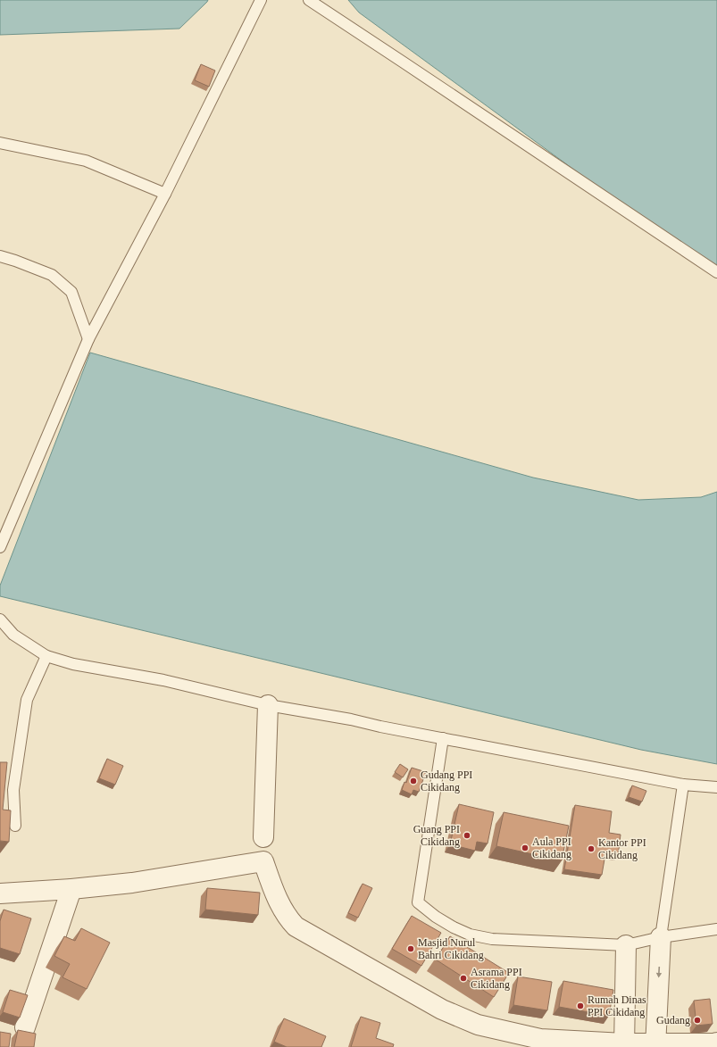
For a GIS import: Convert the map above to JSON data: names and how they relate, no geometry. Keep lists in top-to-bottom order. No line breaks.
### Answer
{"places":["Gudang PPI Cikidang","Guang PPI Cikidang","Aula PPI Cikidang","Kantor PPI Cikidang","Masjid Nurul Bahri Cikidang","Asrama PPI Cikidang","Rumah Dinas PPI Cikidang","Gudang"]}
